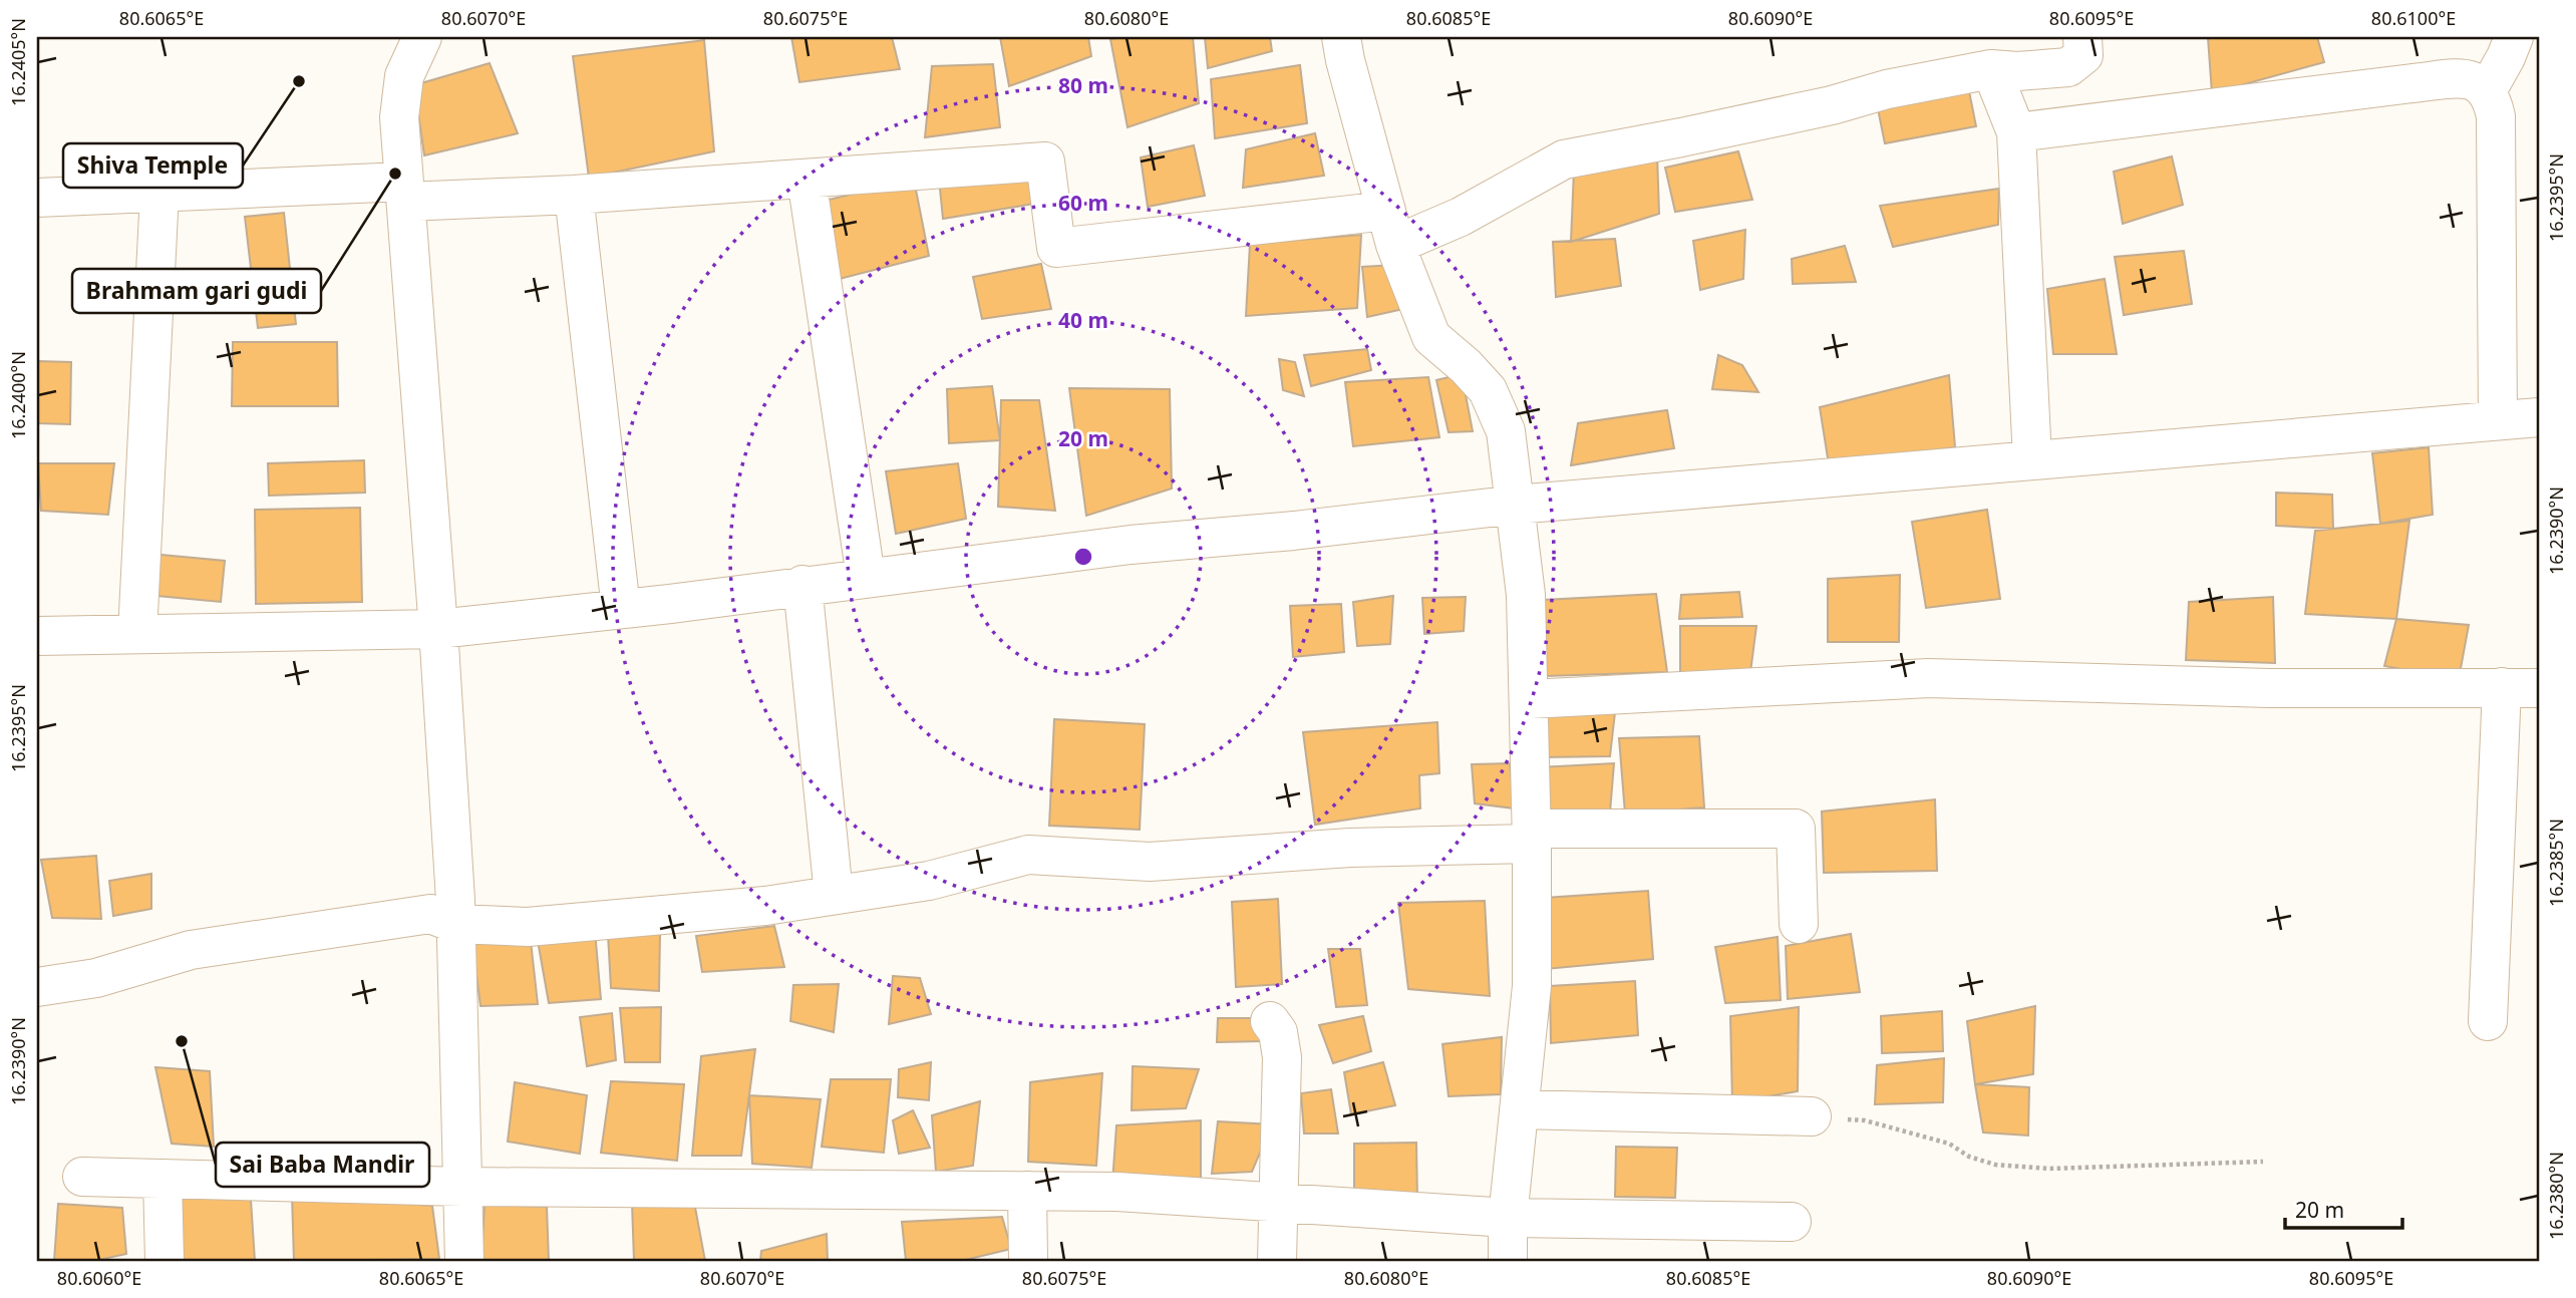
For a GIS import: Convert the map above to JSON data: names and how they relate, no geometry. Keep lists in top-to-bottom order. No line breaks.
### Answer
{"places":["Shiva Temple","Brahmam gari gudi","Sai Baba Mandir"],"scale_bar":"20 m","coordinates":["80.6065°E","80.6070°E","80.6075°E","80.6080°E","80.6085°E","80.6090°E","80.6095°E","80.6100°E","16.2405°N","16.2395°N","16.2400°N","16.2390°N","16.2385°N","16.2380°N","80.6060°E"],"rings":["80 m","60 m","40 m","20 m"]}
